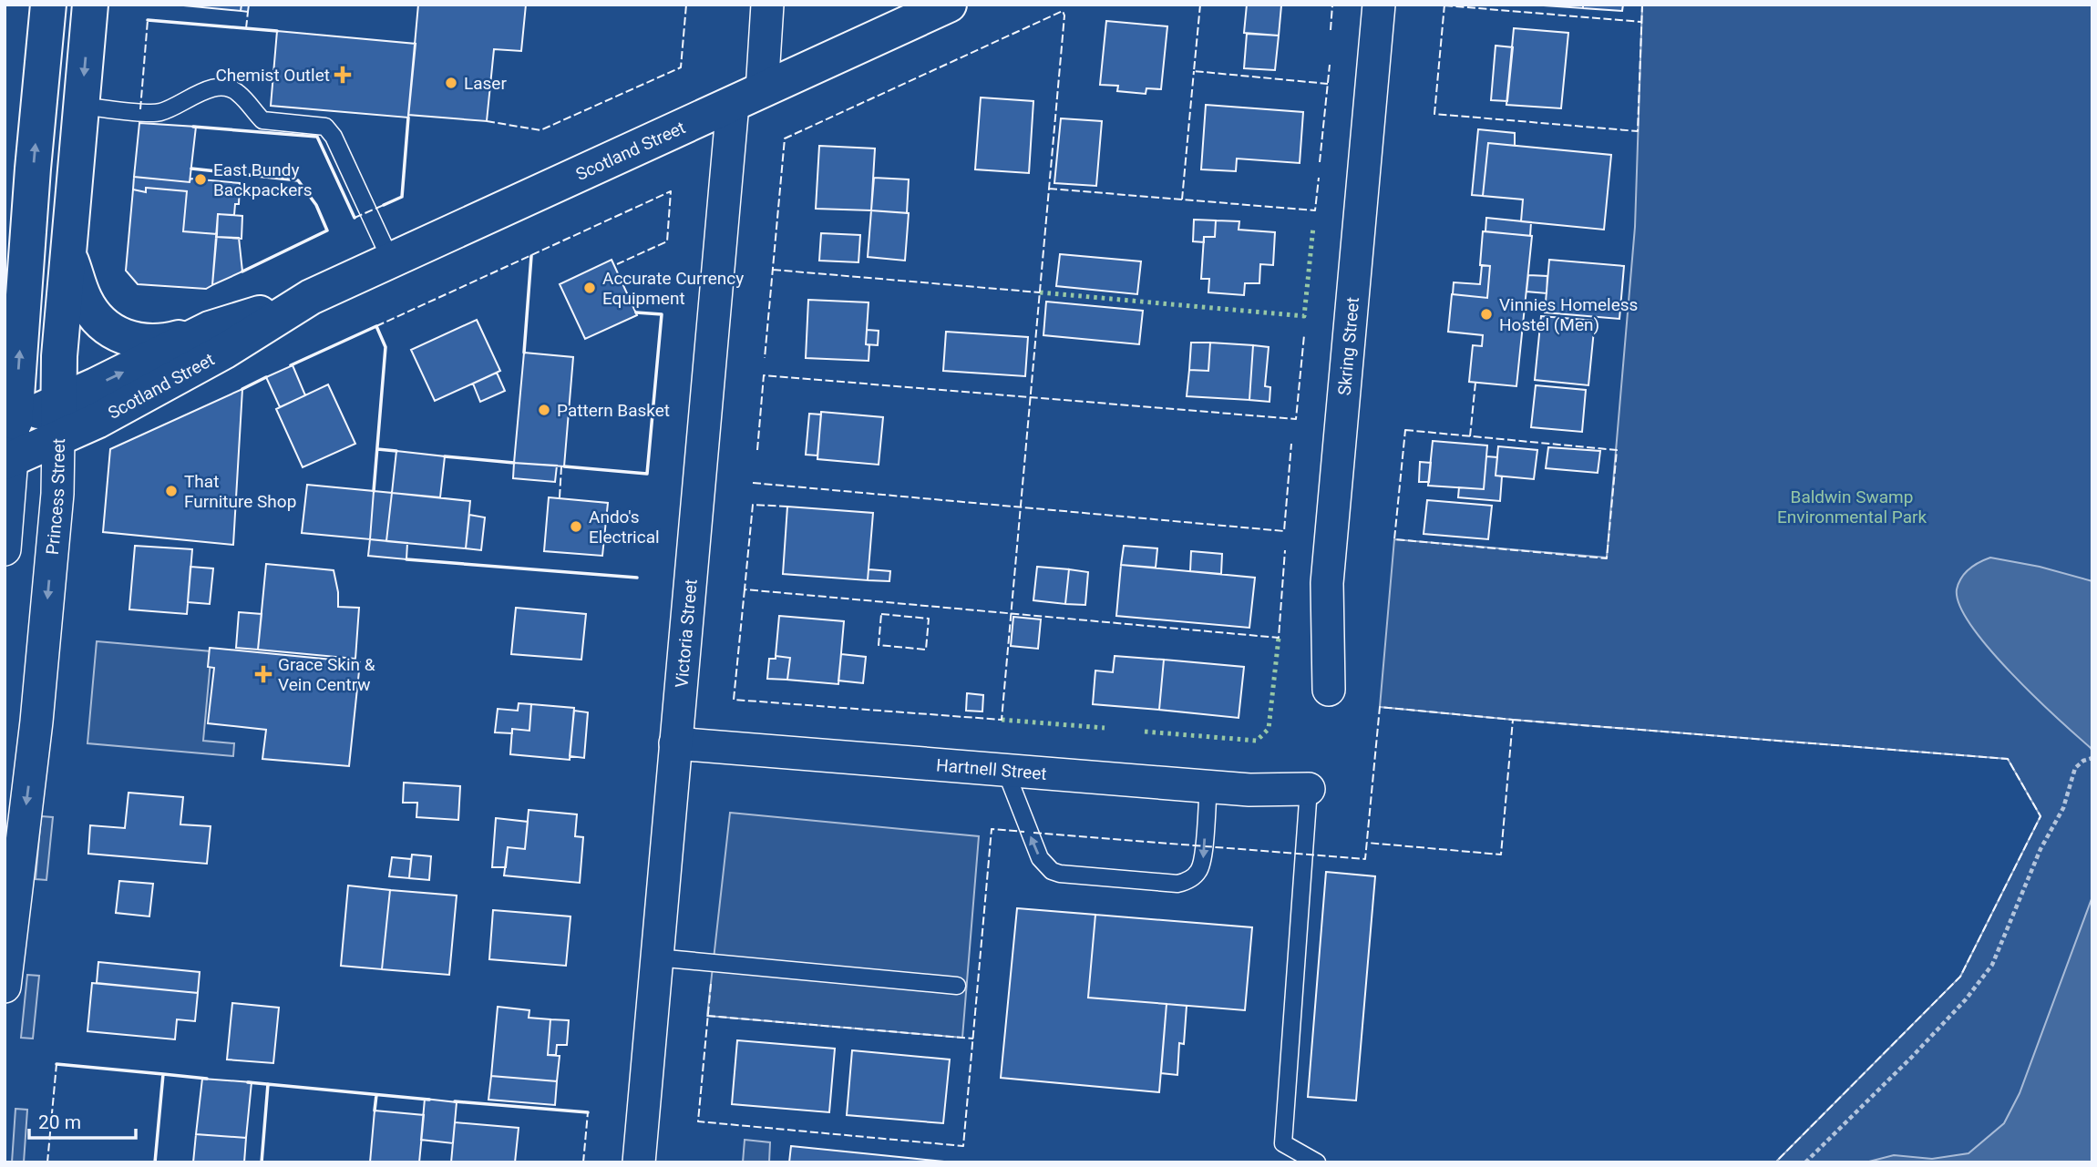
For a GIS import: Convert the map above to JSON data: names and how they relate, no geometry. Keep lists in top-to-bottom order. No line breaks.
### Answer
{"streets":{"street":["Scotland Street","Skring Street","Princess Street","Victoria Street","Hartnell Street"]},"crossings":[["Scotland Street","Princess Street"],["Scotland Street","Victoria Street"],["Victoria Street","Hartnell Street"]],"parks":["Baldwin Swamp Environmental Park"],"places":{"health":["Chemist Outlet","Grace Skin & Vein Centrw"],"other":["Laser","East Bundy Backpackers","Accurate Currency Equipment","Vinnies Homeless Hostel (Men)","Pattern Basket","That Furniture Shop","Ando's Electrical"]},"scale_bar":"20 m"}
